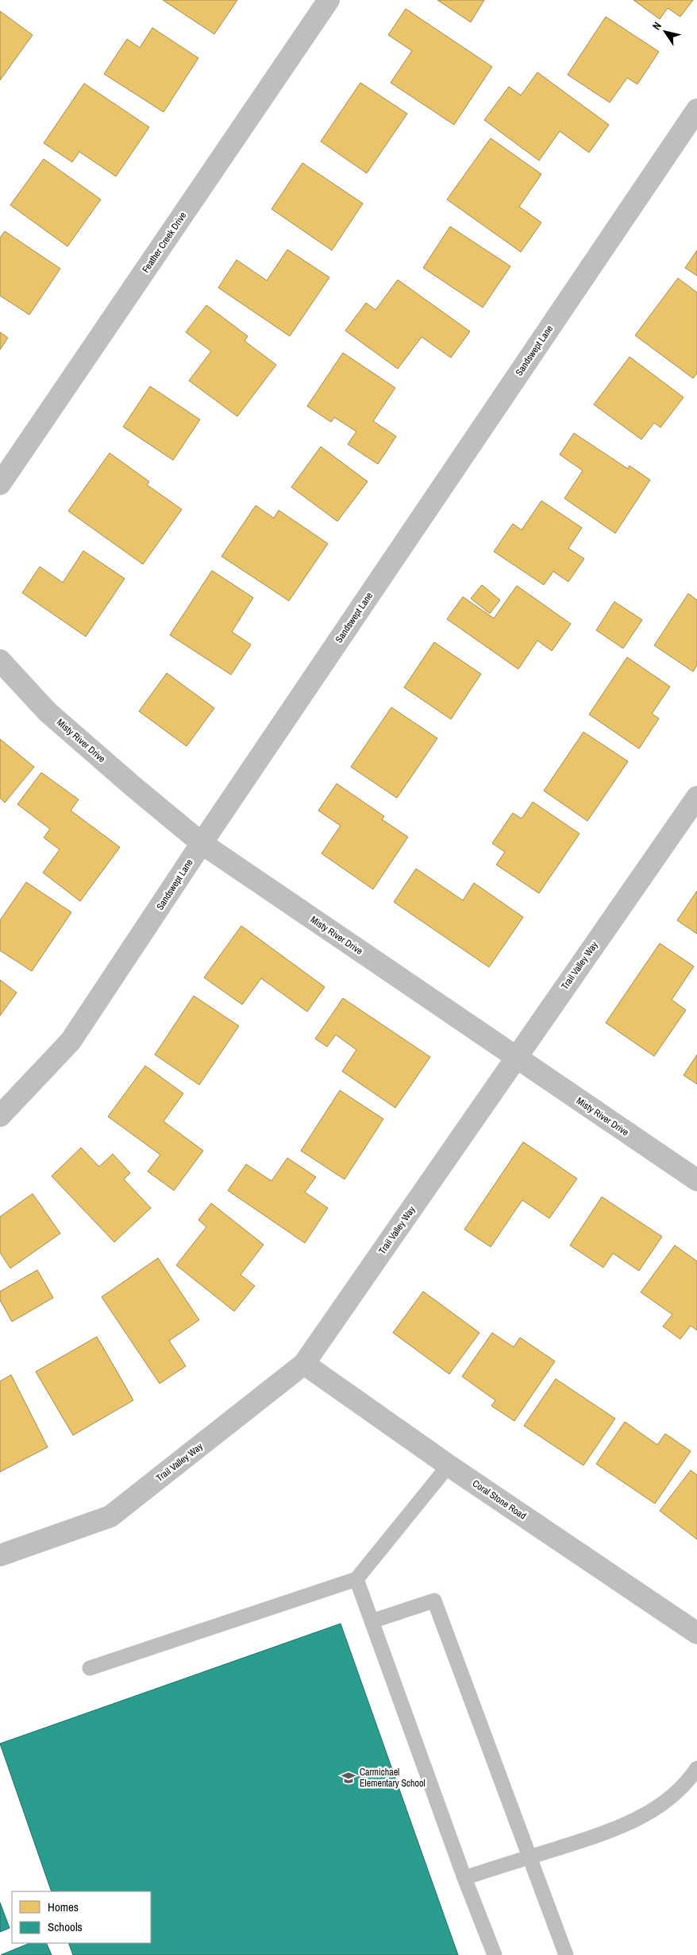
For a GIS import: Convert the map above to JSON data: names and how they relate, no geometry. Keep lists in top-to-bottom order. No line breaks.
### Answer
{"streets":{"street":["Feather Creek Drive","Sandswept Lane","Misty River Drive","Trail Valley Way","Coral Stone Road"]},"crossings":[["Sandswept Lane","Misty River Drive"],["Misty River Drive","Trail Valley Way"],["Trail Valley Way","Coral Stone Road"]],"places":{"school or university":["Carmichael Elementary School"]},"legend":["Homes","Schools"],"north":"top left"}
